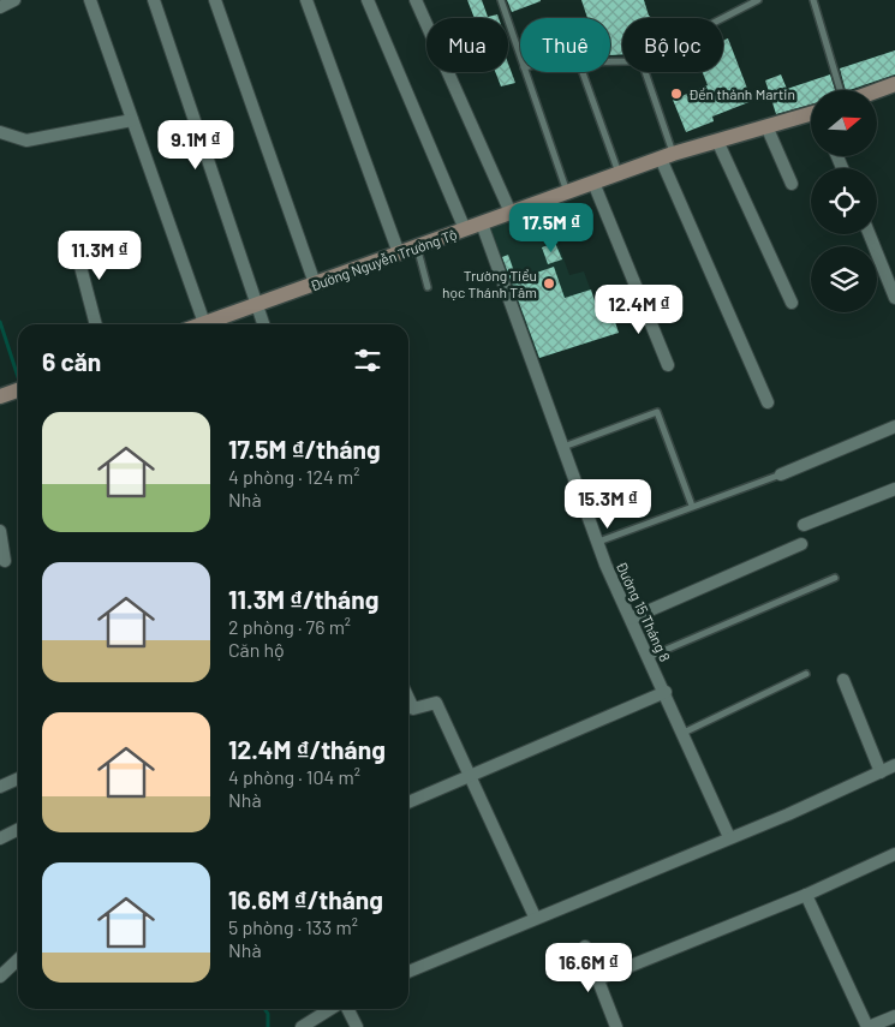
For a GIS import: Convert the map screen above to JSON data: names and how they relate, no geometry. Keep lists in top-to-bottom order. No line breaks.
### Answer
{"streets":{"main road":["Đường Nguyễn Trường Tộ"],"street":["Đường 15 Tháng 8"]},"crossings":[["Đường Nguyễn Trường Tộ","Đường 15 Tháng 8"]],"places":["Đền thánh Martin","Trường Tiểu học Thánh Tâm"],"north":"right","page":{"chip":["Mua","Thuê","Bộ lọc"],"price":["9.1M ₫","17.5M ₫","11.3M ₫","12.4M ₫","15.3M ₫","16.6M ₫"],"heading":"6 căn","list":[{"name":"17.5M ₫/tháng","note":"4 phòng · 124 m² · Nhà"},{"name":"11.3M ₫/tháng","note":"2 phòng · 76 m² · Căn hộ"},{"name":"12.4M ₫/tháng","note":"4 phòng · 104 m² · Nhà"},{"name":"16.6M ₫/tháng","note":"5 phòng · 133 m² · Nhà"}]}}
